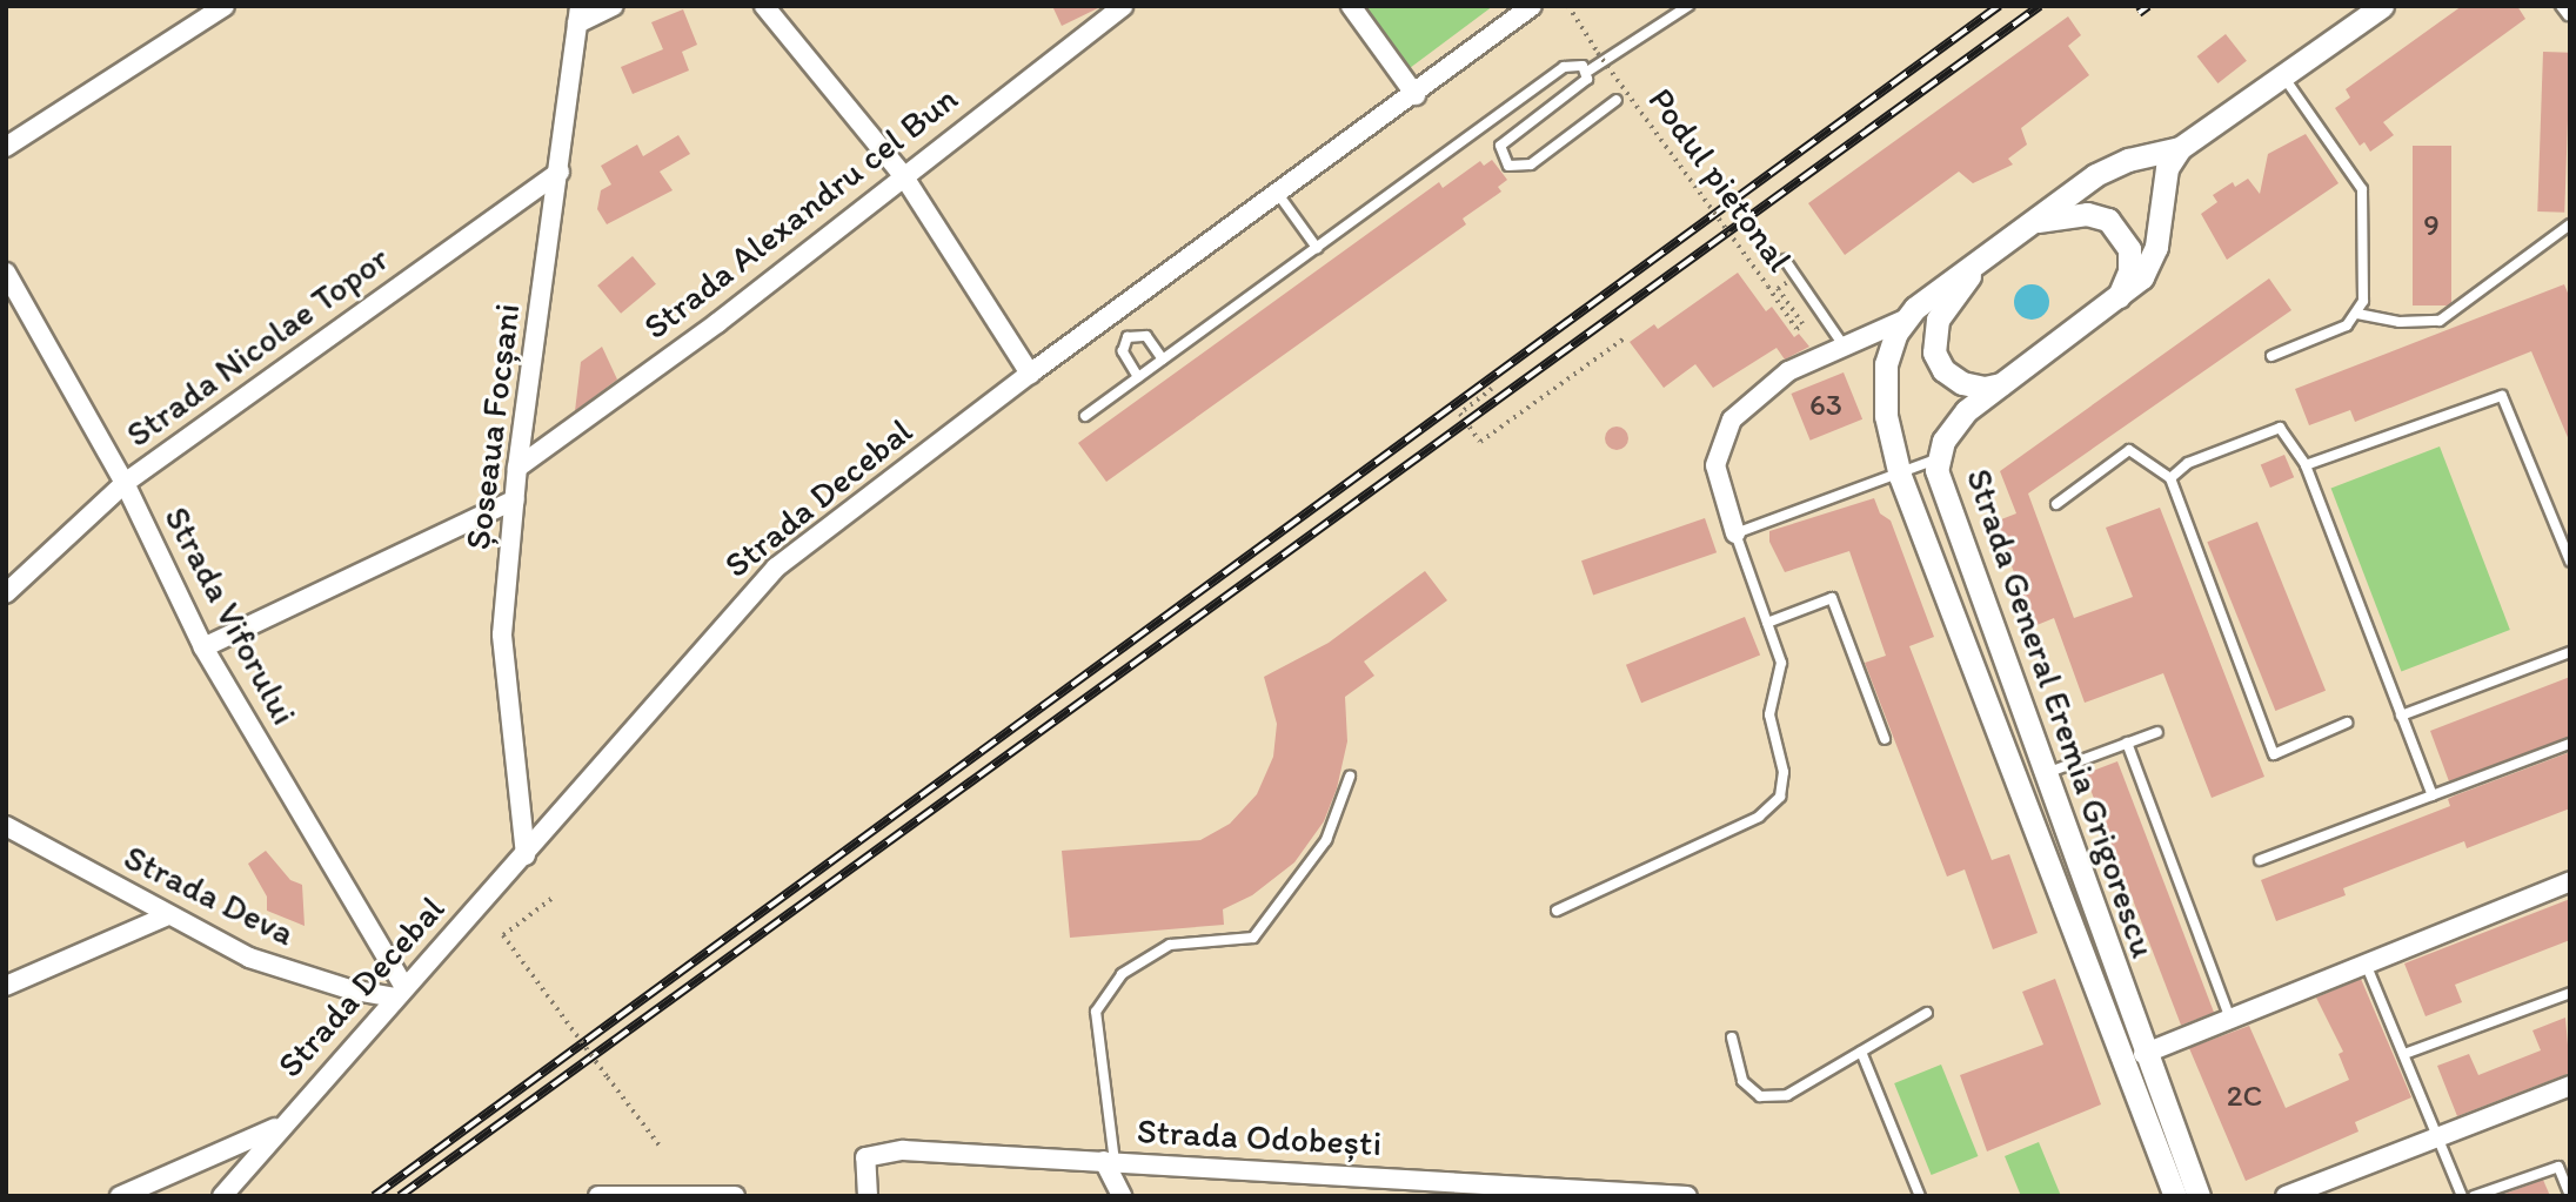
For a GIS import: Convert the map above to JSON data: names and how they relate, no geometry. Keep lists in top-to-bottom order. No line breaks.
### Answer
{"streets":{"street":["Strada Alexandru cel Bun","Strada Nicolae Topor","Șoseaua Focșani","Strada Decebal","Strada Viforului","Strada General Eremia Grigorescu","Strada Deva","Strada Odobești"],"path":["Podul pietonal"]},"crossings":[["Strada Alexandru cel Bun","Șoseaua Focșani"],["Strada Nicolae Topor","Șoseaua Focșani"],["Strada Nicolae Topor","Strada Viforului"],["Șoseaua Focșani","Strada Decebal"],["Strada Decebal","Strada Viforului"],["Strada Decebal","Strada Deva"],["Strada Viforului","Strada Deva"]],"house_numbers":["9","63","2C"]}
